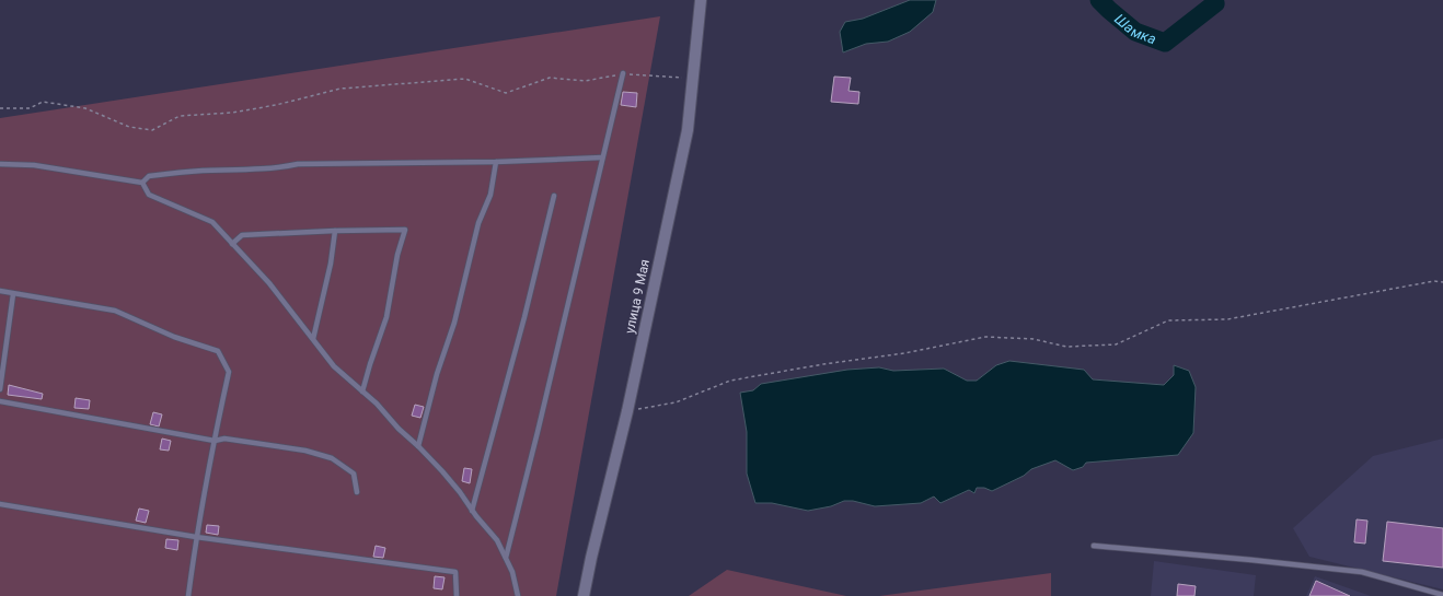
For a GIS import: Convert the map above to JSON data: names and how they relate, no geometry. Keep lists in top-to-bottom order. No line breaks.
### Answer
{"streets":{"main road":["улица 9 Мая"]},"water":["Шамка"]}
